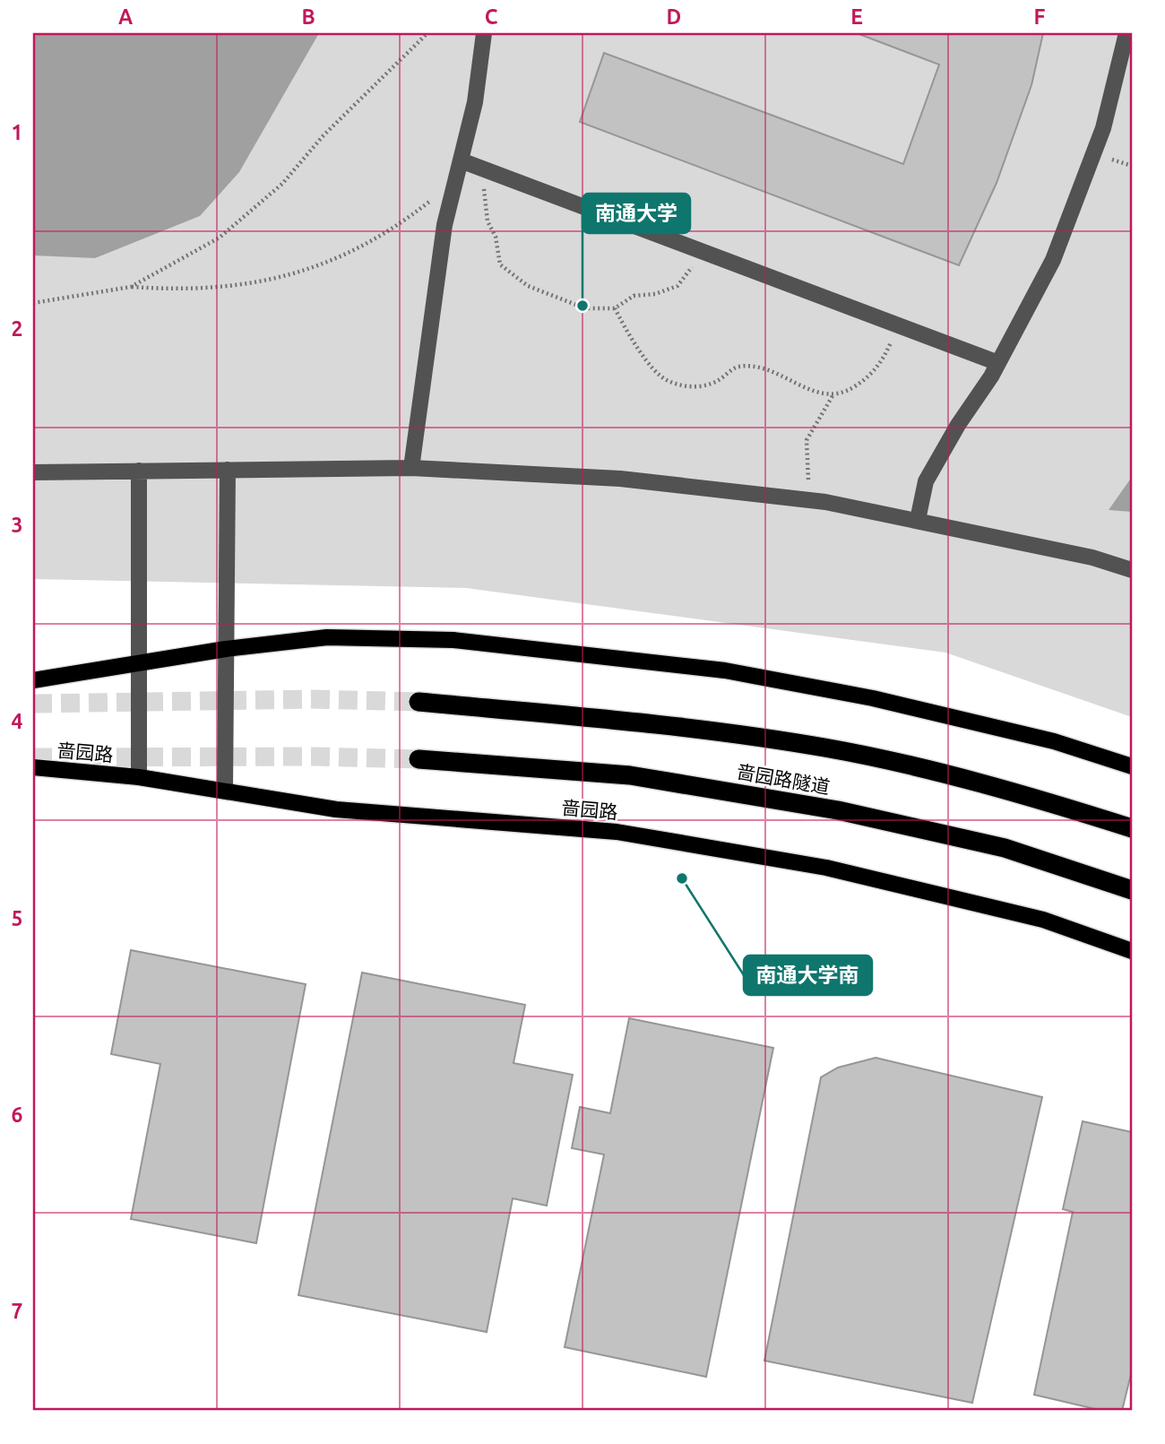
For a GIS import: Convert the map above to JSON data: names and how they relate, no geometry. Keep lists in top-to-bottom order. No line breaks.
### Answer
{"streets":{"highway":["啬园路隧道"],"main road":["啬园路"]},"places":["南通大学","南通大学南"],"grid":{"columns":["A","B","C","D","E","F"],"rows":["1","2","3","4","5","6","7"]}}
